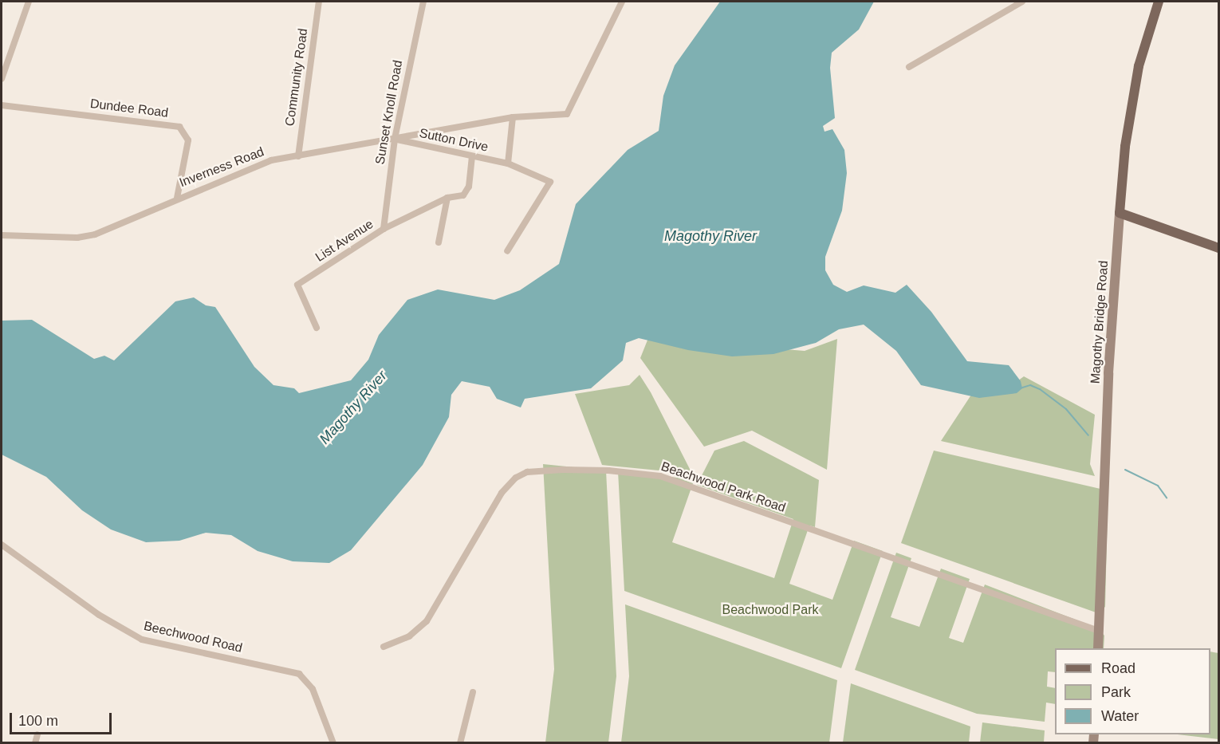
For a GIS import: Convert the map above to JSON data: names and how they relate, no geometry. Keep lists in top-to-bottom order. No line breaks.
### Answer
{"streets":{"main road":["Magothy Bridge Road"],"street":["Community Road","Dundee Road","Sunset Knoll Road","Sutton Drive","Inverness Road","List Avenue","Beachwood Park Road","Beechwood Road"]},"crossings":[["Community Road","Inverness Road"],["Dundee Road","Inverness Road"],["Sunset Knoll Road","Sutton Drive"],["Sunset Knoll Road","Inverness Road"],["Sunset Knoll Road","List Avenue"],["Sutton Drive","Inverness Road"],["Sutton Drive","List Avenue"],["Magothy Bridge Road","Beachwood Park Road"]],"water":["Magothy River"],"parks":["Beachwood Park"],"legend":["Road","Park","Water"],"scale_bar":"100 m"}
